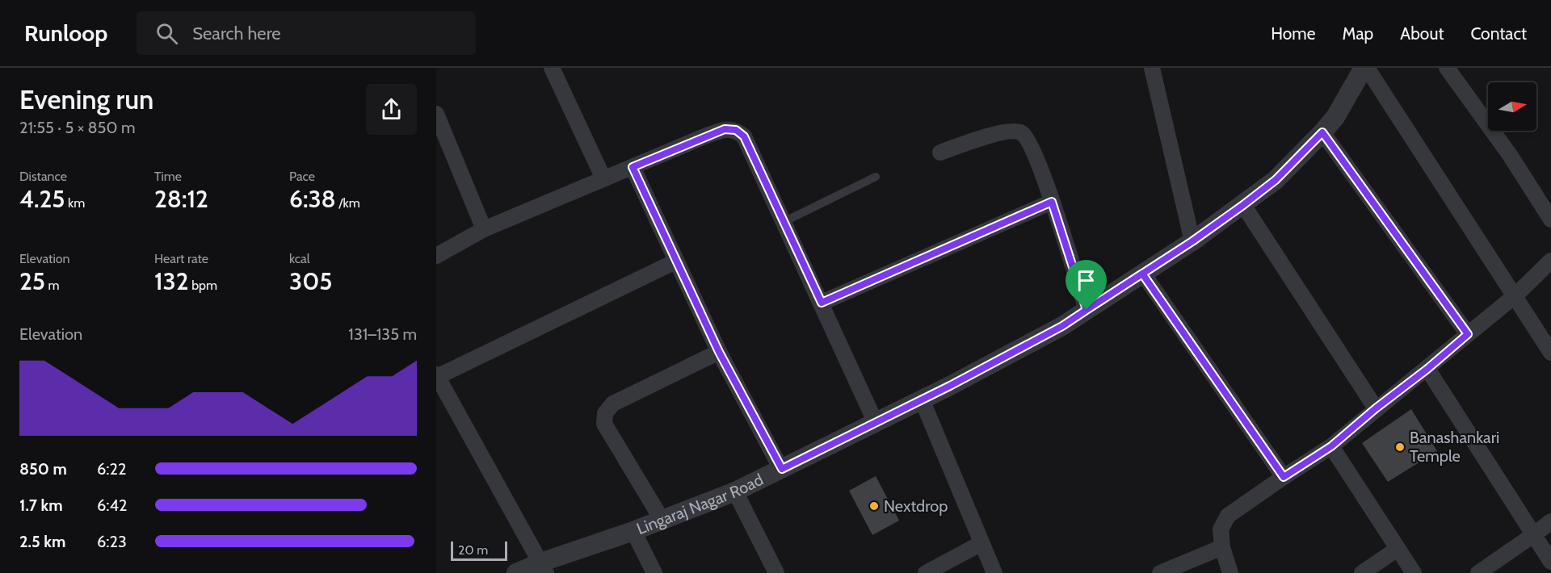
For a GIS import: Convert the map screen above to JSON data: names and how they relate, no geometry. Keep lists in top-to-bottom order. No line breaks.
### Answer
{"streets":{"street":["Lingaraj Nagar Road"]},"places":["Banashankari Temple","Nextdrop"],"scale_bar":"20 m","north":"right","page":{"header":"Runloop","search":"Search here","nav":["Home","Map","About","Contact"],"heading":["Evening run","21:55 · 5 × 850 m"],"stats":[["Distance","4.25 km"],["Time","28:12"],["Pace","6:38 /km"],["Elevation","25 m"],["Heart rate","132 bpm"],["kcal","305"]],"chart":["Elevation","131–135 m"],"list":[{"name":"850 m","note":"6:22"},{"name":"1.7 km","note":"6:42"},{"name":"2.5 km","note":"6:23"}],"scale":"20 m"}}
